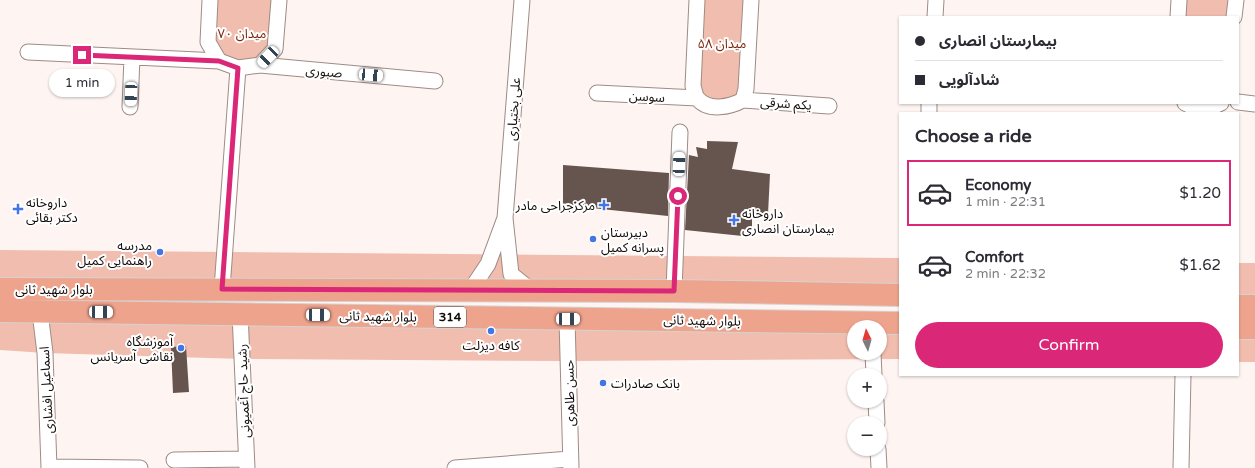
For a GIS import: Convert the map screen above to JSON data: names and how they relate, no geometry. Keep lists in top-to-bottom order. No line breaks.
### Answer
{"streets":{"main road":["بلوار شهید ثانی","314"],"street":["صبوری","سوسن","یکم شرقی","علی بختیاری","اسماعیل افشاری","رشید حاج آغمیونی","حسن طاهری"]},"crossings":[["بلوار شهید ثانی","اسماعیل افشاری"],["بلوار شهید ثانی","رشید حاج آغمیونی"],["بلوار شهید ثانی","حسن طاهری"]],"parks":["میدان ۷۰","میدان ۵۸"],"places":{"health":["مرکزجراحی مادر","داروخانه دکتر بقائی","داروخانه بیمارستان انصاری"],"other":["دبیرستان پسرانه کمیل","مدرسه راهنمایی کمیل","کافه دیزلت","آموزشگاه نقاشی آسریانس","بانک صادرات"]},"north":"top","page":{"banner":["بیمارستان انصاری","شادآلویی"],"bubble":"1 min","heading":"Choose a ride","list":[{"name":"Economy","note":"1 min · 22:31","value":"$1.20"},{"name":"Comfort","note":"2 min · 22:32","value":"$1.62"}],"buttons":"Confirm","map_buttons":["+","−"]}}
